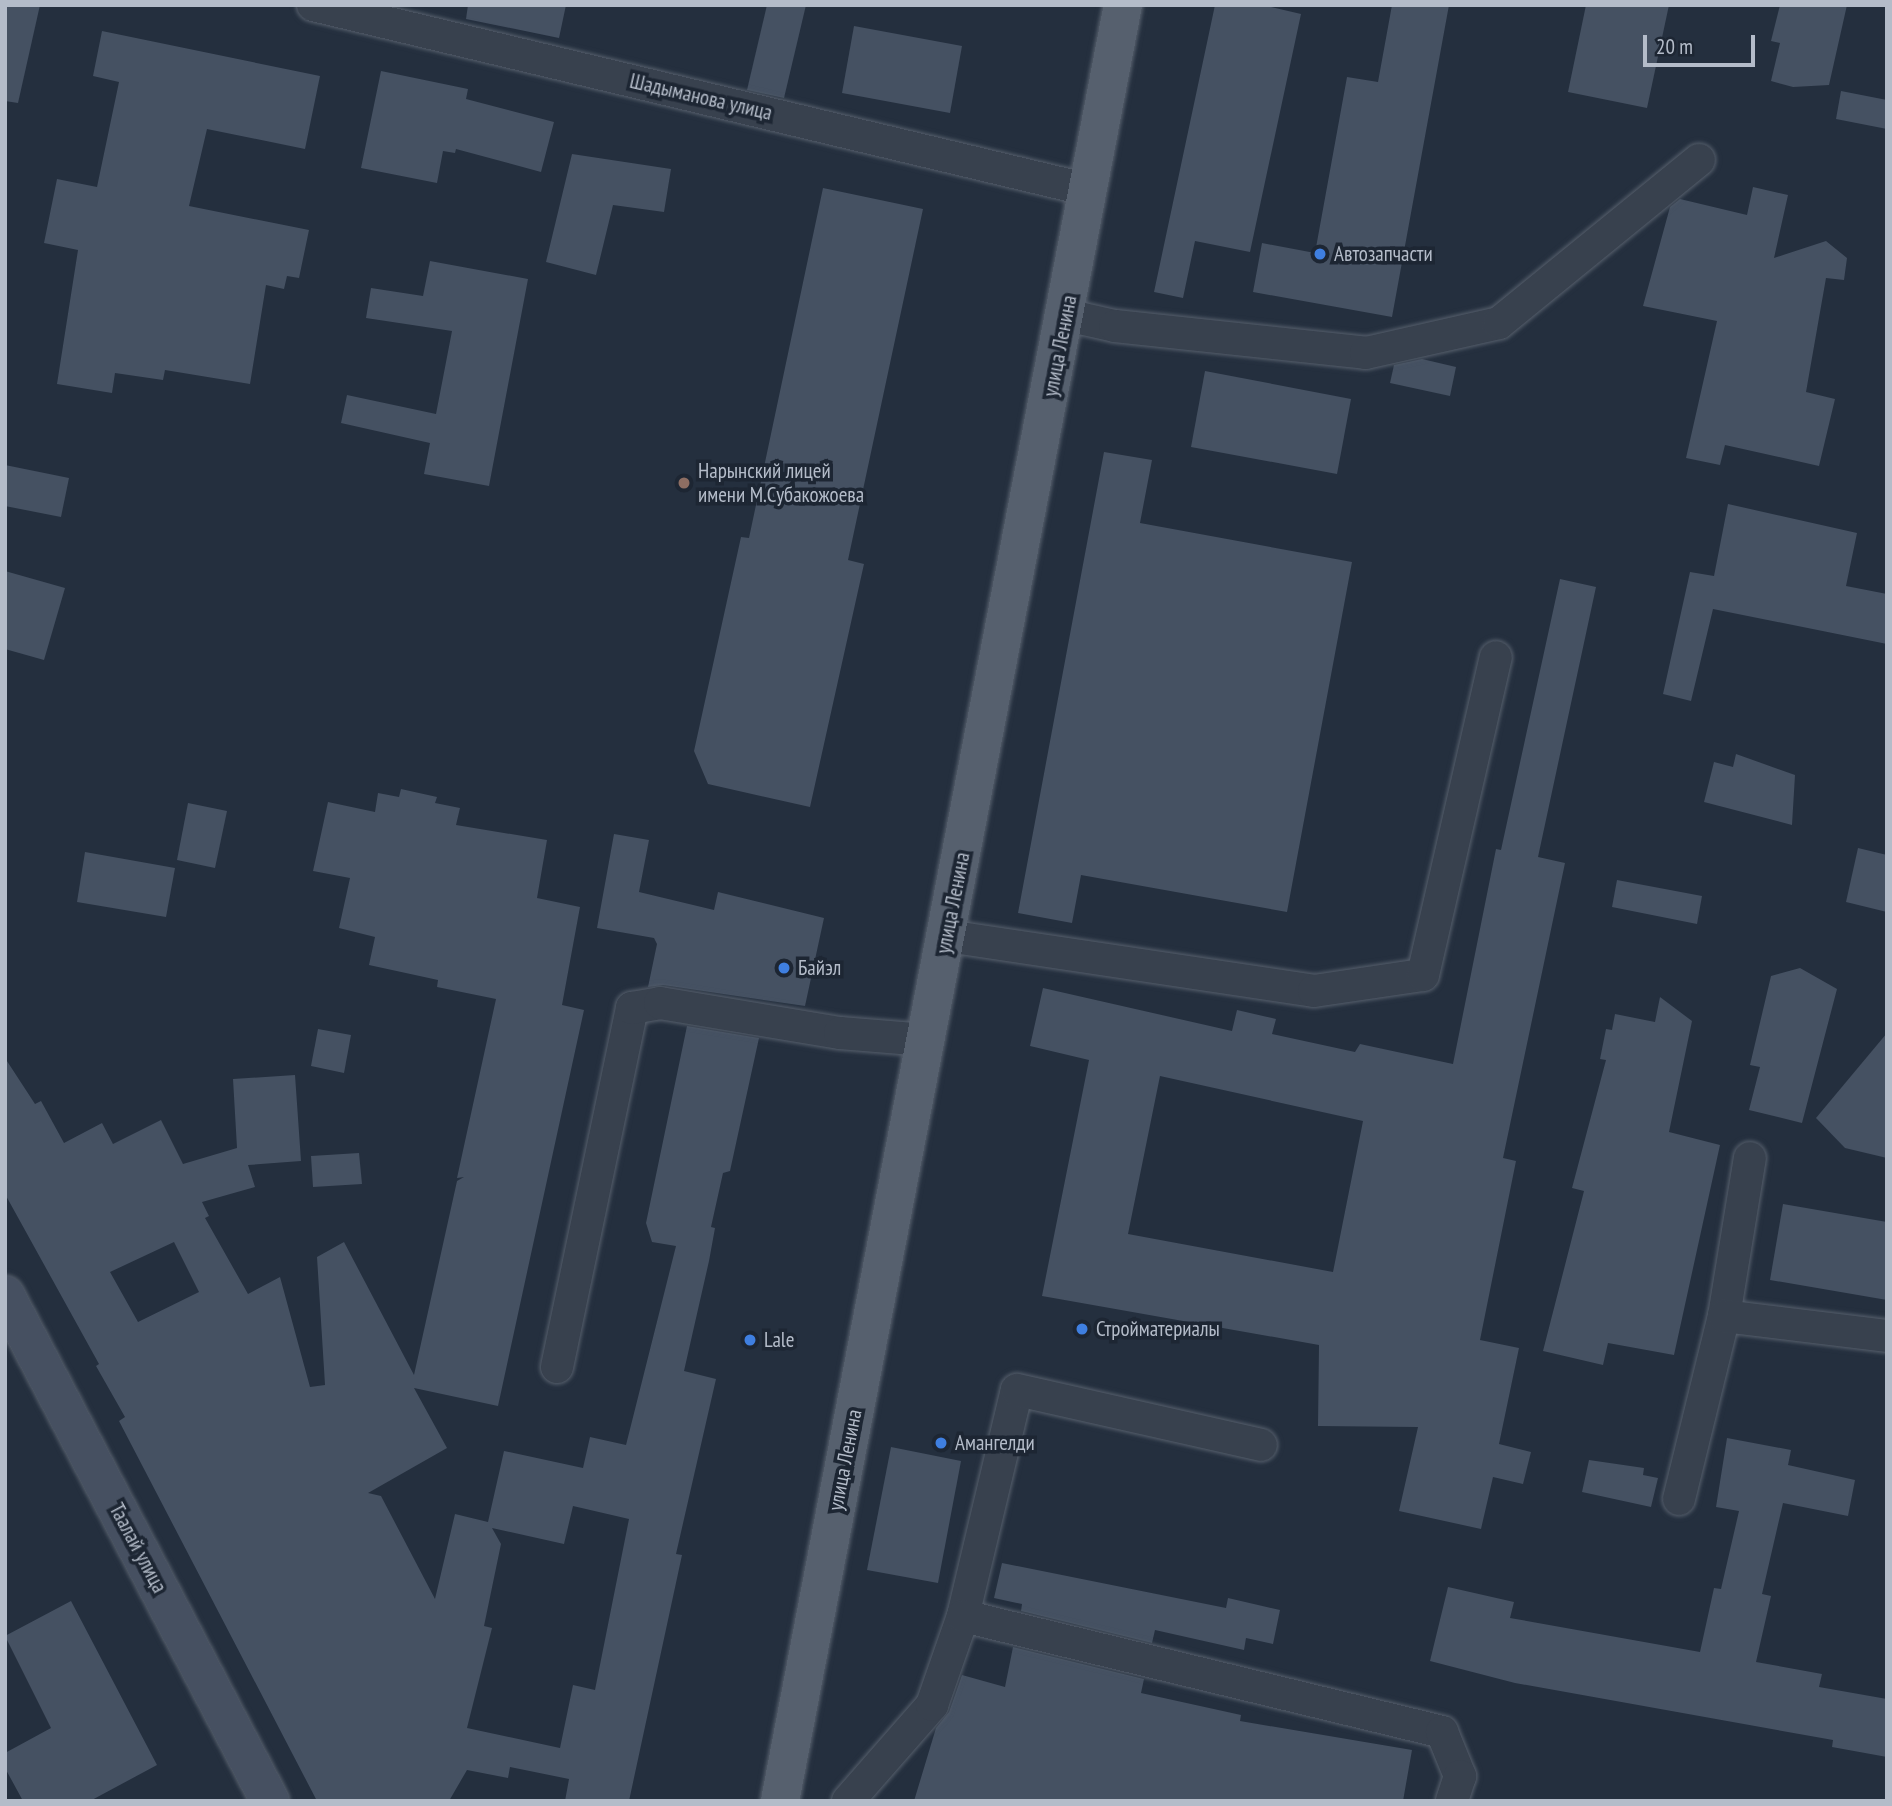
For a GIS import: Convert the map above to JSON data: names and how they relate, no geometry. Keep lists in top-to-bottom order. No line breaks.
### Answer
{"streets":{"main road":["улица Ленина"],"street":["Шадыманова улица","Таалай улица"]},"crossings":[["Шадыманова улица","улица Ленина"]],"places":["Автозапчасти","Нарынский лицей имени М.Субакожоева","Байэл","Стройматериалы","Lale","Амангелди"],"scale_bar":"20 m"}
